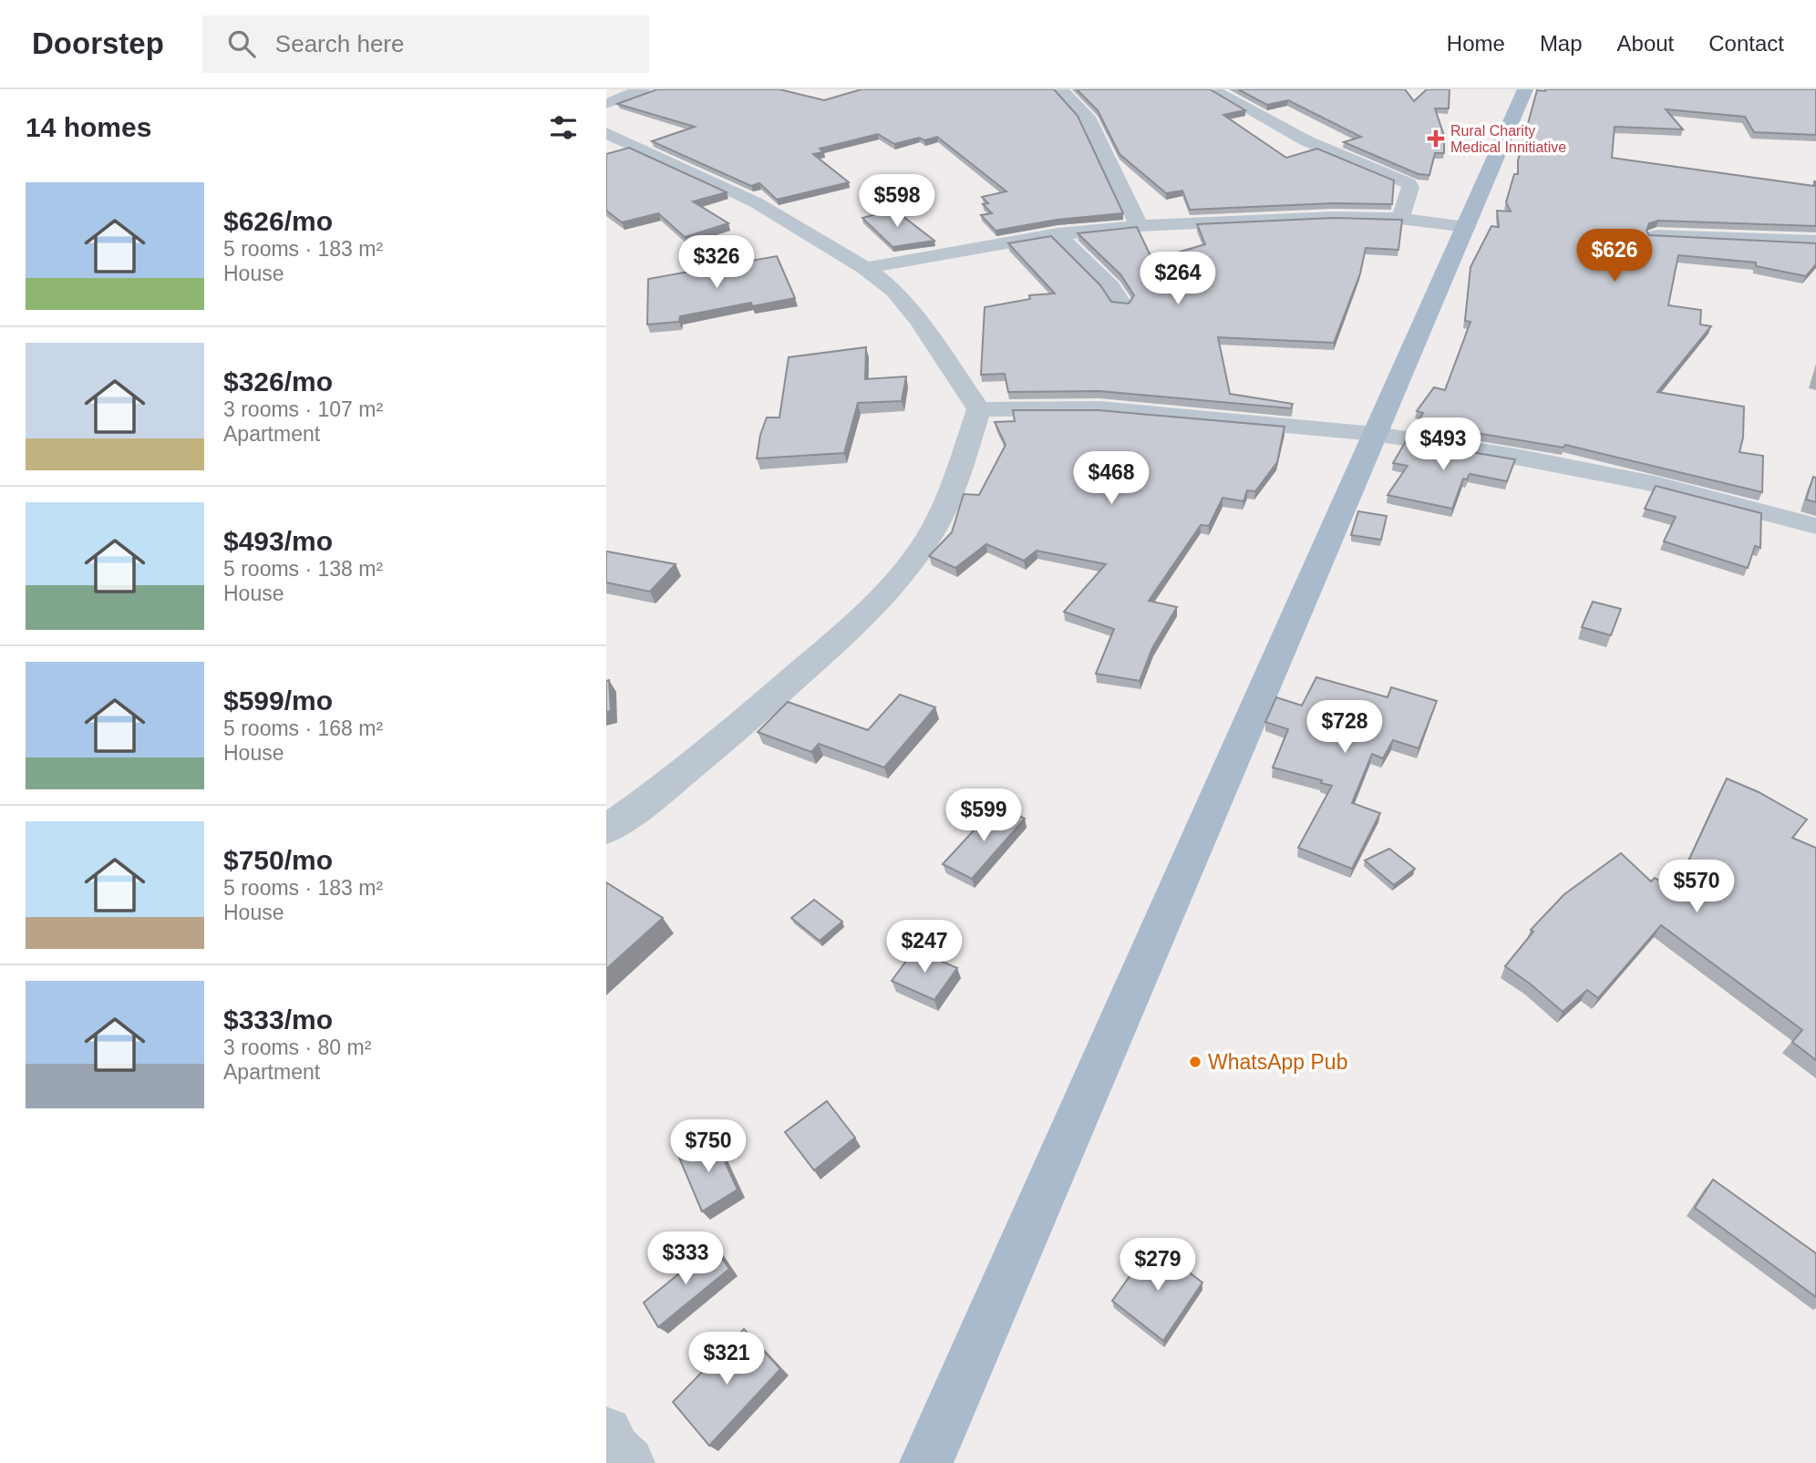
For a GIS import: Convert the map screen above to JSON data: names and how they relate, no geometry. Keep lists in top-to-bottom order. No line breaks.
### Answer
{"places":{"health":["Rural Charity Medical Innitiative"],"other":["WhatsApp Pub"]},"page":{"header":"Doorstep","search":"Search here","nav":["Home","Map","About","Contact"],"heading":"14 homes","list":[{"name":"$626/mo","note":"5 rooms · 183 m² · House"},{"name":"$326/mo","note":"3 rooms · 107 m² · Apartment"},{"name":"$493/mo","note":"5 rooms · 138 m² · House"},{"name":"$599/mo","note":"5 rooms · 168 m² · House"},{"name":"$750/mo","note":"5 rooms · 183 m² · House"},{"name":"$333/mo","note":"3 rooms · 80 m² · Apartment"}],"price":["$598","$626","$326","$264","$493","$468","$728","$599","$570","$247","$750","$333","$279","$321"]}}
